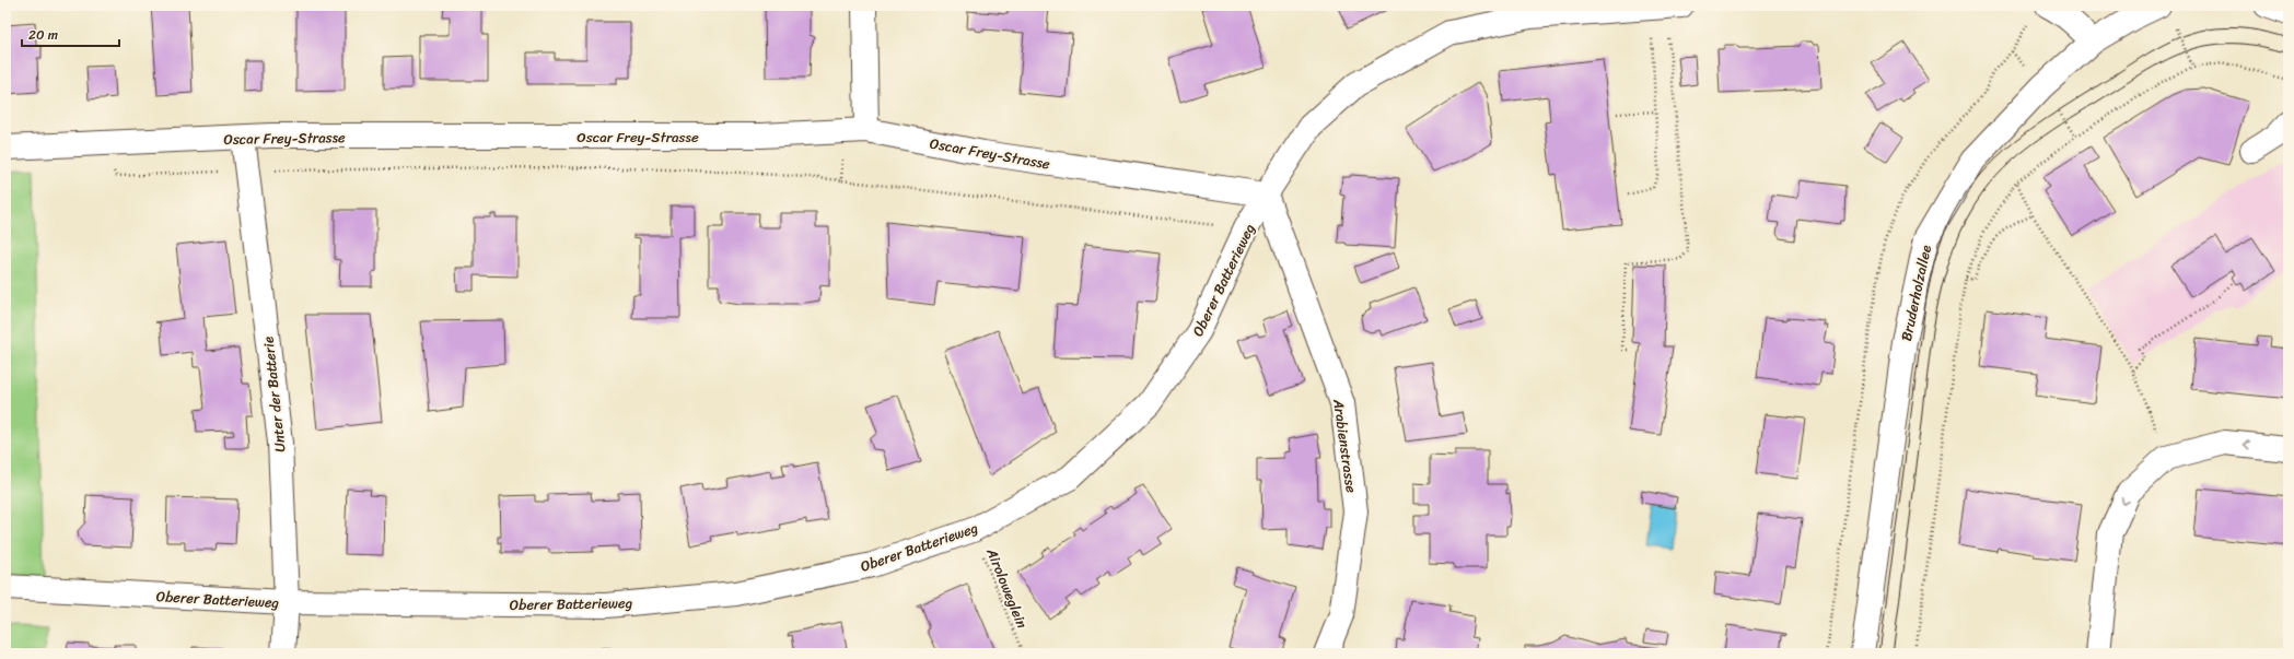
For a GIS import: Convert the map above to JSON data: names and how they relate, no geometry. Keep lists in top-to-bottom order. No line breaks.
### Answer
{"streets":{"street":["Oscar Frey-Strasse","Oberer Batterieweg","Bruderholzallee","Unter der Batterie","Arabienstrasse"],"path":["Airoloweglein"]},"crossings":[["Oscar Frey-Strasse","Oberer Batterieweg"],["Oscar Frey-Strasse","Unter der Batterie"],["Oscar Frey-Strasse","Arabienstrasse"],["Oberer Batterieweg","Unter der Batterie"],["Oberer Batterieweg","Arabienstrasse"],["Oberer Batterieweg","Airoloweglein"]],"scale_bar":"20 m"}
